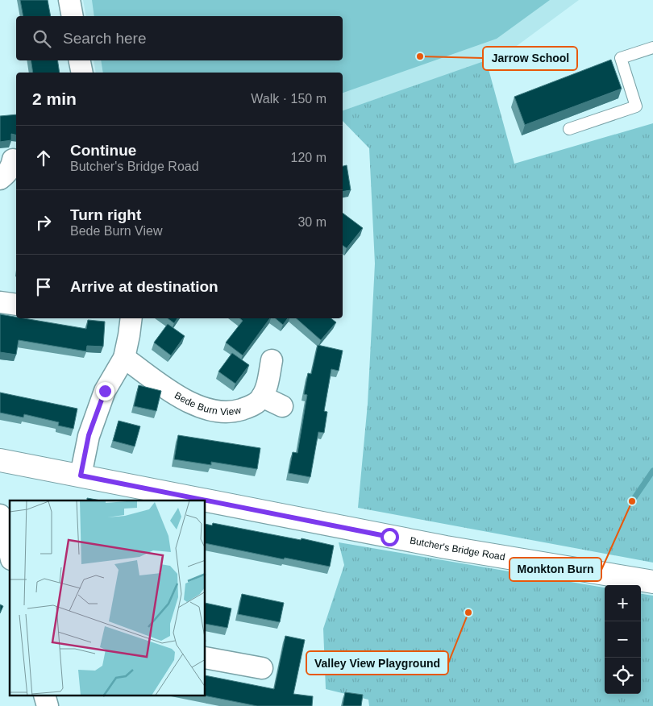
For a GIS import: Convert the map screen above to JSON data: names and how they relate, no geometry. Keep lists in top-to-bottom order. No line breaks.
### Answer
{"streets":{"street":["Bede Burn View","Butcher's Bridge Road"]},"places":["Jarrow School","Monkton Burn","Valley View Playground"],"page":{"search":"Search here","heading":["2 min","Walk · 150 m"],"list":[["Continue","Butcher's Bridge Road","120 m"],["Turn right","Bede Burn View","30 m"],"Arrive at destination"],"map_buttons":["+","−"]}}
